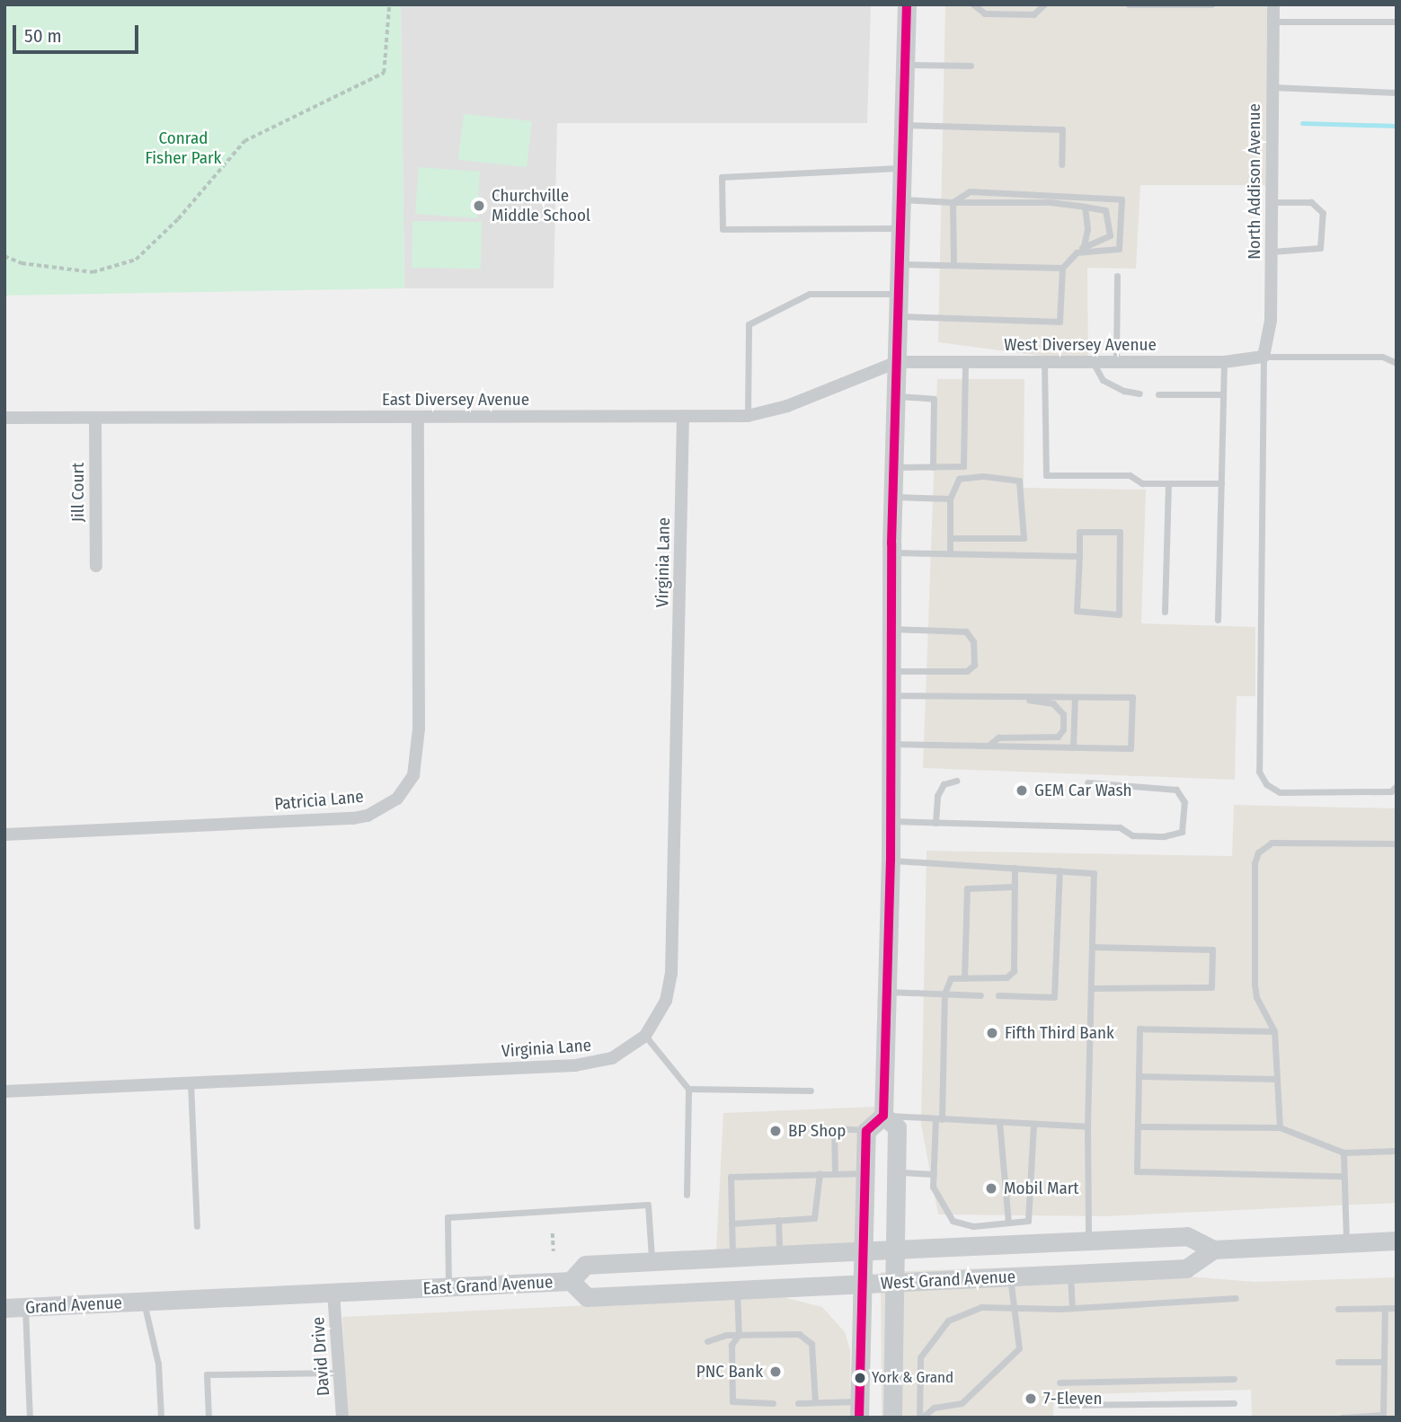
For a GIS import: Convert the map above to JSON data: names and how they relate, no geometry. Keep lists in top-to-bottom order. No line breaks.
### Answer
{"streets":{"main road":["West Grand Avenue","East Grand Avenue","Grand Avenue"],"street":["North Addison Avenue","West Diversey Avenue","East Diversey Avenue","Jill Court","Virginia Lane","Patricia Lane","David Drive"]},"crossings":[["North Addison Avenue","West Diversey Avenue"],["West Diversey Avenue","East Diversey Avenue"],["East Diversey Avenue","Jill Court"],["East Diversey Avenue","Virginia Lane"],["East Diversey Avenue","Patricia Lane"],["West Grand Avenue","East Grand Avenue"],["East Grand Avenue","Grand Avenue"],["East Grand Avenue","David Drive"]],"parks":["Conrad Fisher Park"],"places":["Churchville Middle School","GEM Car Wash","Fifth Third Bank","BP Shop","Mobil Mart","PNC Bank","York & Grand","7-Eleven"],"scale_bar":"50 m"}
